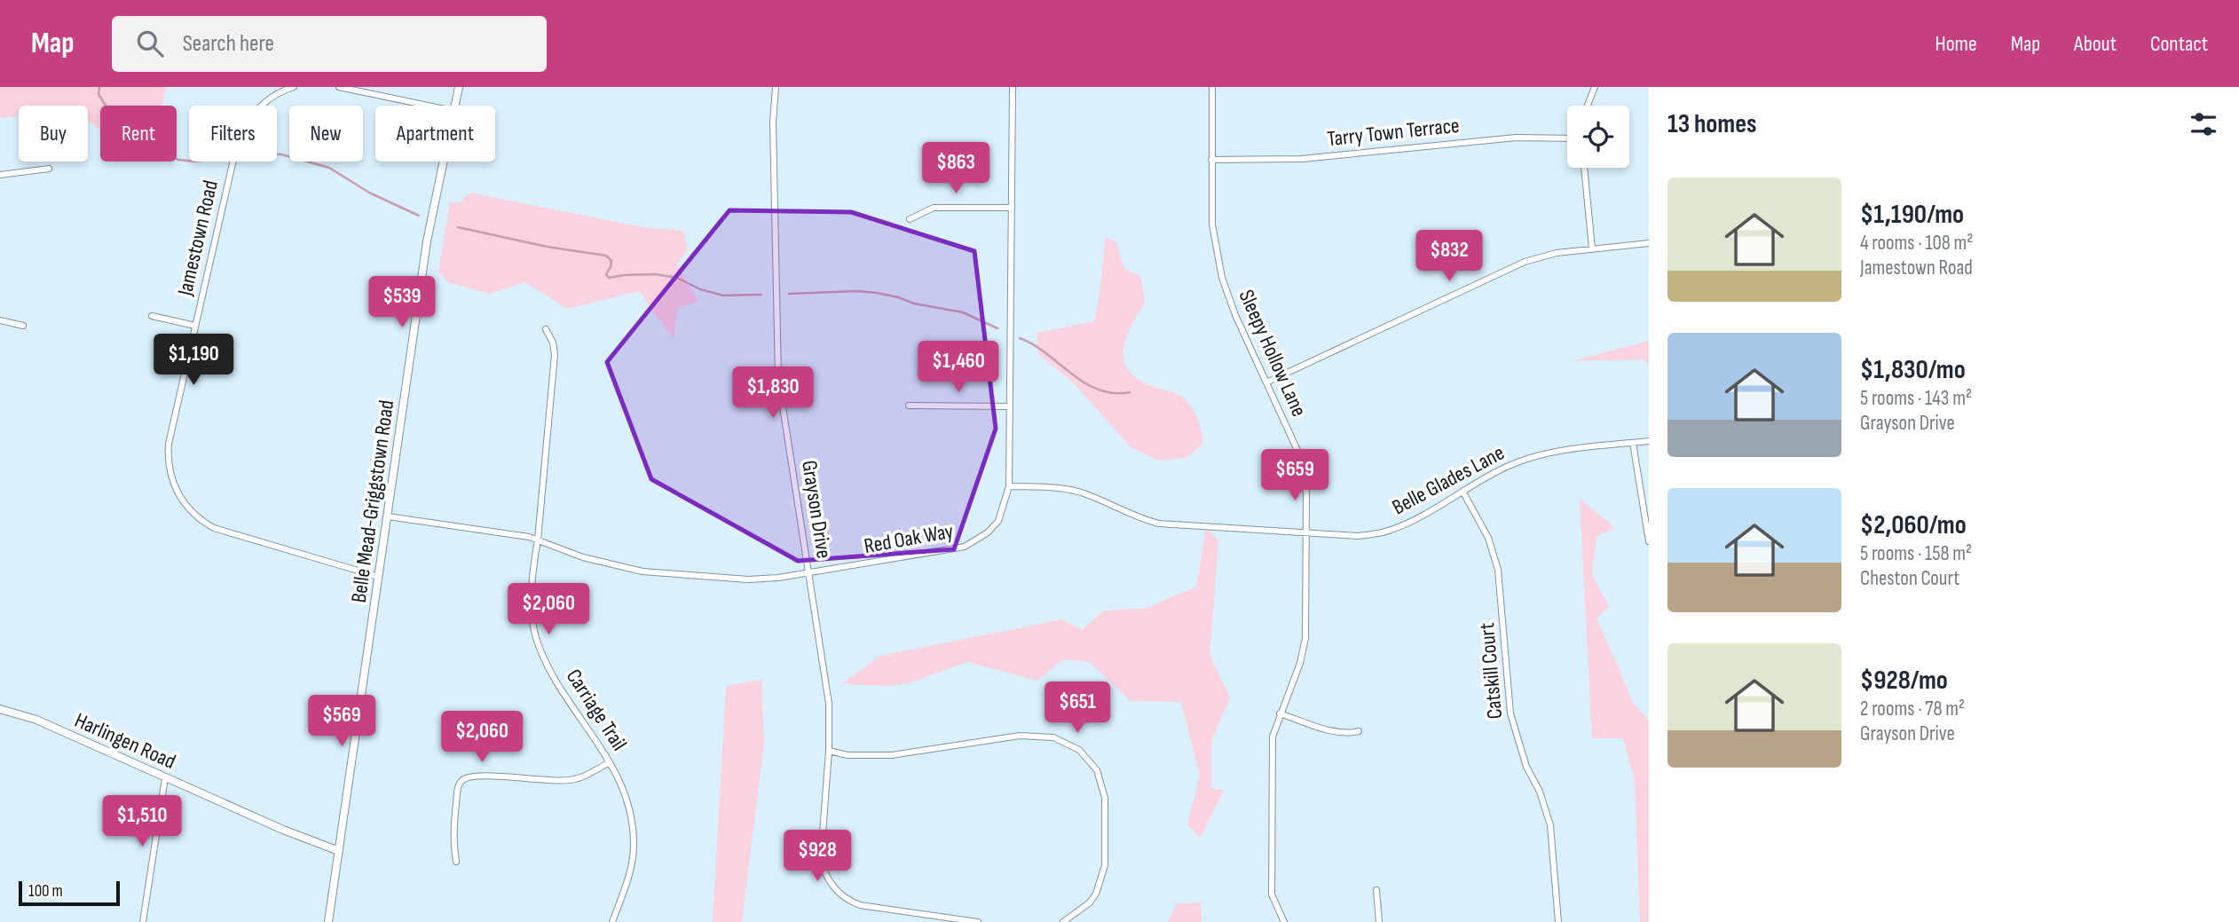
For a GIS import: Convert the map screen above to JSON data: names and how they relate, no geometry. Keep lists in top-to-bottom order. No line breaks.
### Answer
{"streets":{"street":["Tarry Town Terrace","Jamestown Road","Sleepy Hollow Lane","Belle Glades Lane","Belle Mead-Griggstown Road","Grayson Drive","Red Oak Way","Catskill Court","Carriage Trail","Harlingen Road"]},"crossings":[["Tarry Town Terrace","Sleepy Hollow Lane"],["Jamestown Road","Belle Mead-Griggstown Road"],["Sleepy Hollow Lane","Belle Glades Lane"],["Belle Glades Lane","Red Oak Way"],["Belle Glades Lane","Catskill Court"],["Belle Mead-Griggstown Road","Red Oak Way"],["Belle Mead-Griggstown Road","Harlingen Road"],["Grayson Drive","Red Oak Way"],["Red Oak Way","Carriage Trail"]],"scale_bar":"100 m","page":{"header":"Map","search":"Search here","nav":["Home","Map","About","Contact"],"heading":"13 homes","chip":["Buy","Rent","Filters","New","Apartment"],"price":["$863","$832","$539","$1,190","$1,460","$1,830","$659","$2,060","$651","$569","$2,060","$1,510","$928"],"list":[{"name":"$1,190/mo","note":"4 rooms · 108 m² · Jamestown Road"},{"name":"$1,830/mo","note":"5 rooms · 143 m² · Grayson Drive"},{"name":"$2,060/mo","note":"5 rooms · 158 m² · Cheston Court"},{"name":"$928/mo","note":"2 rooms · 78 m² · Grayson Drive"}],"scale":"100 m"}}
